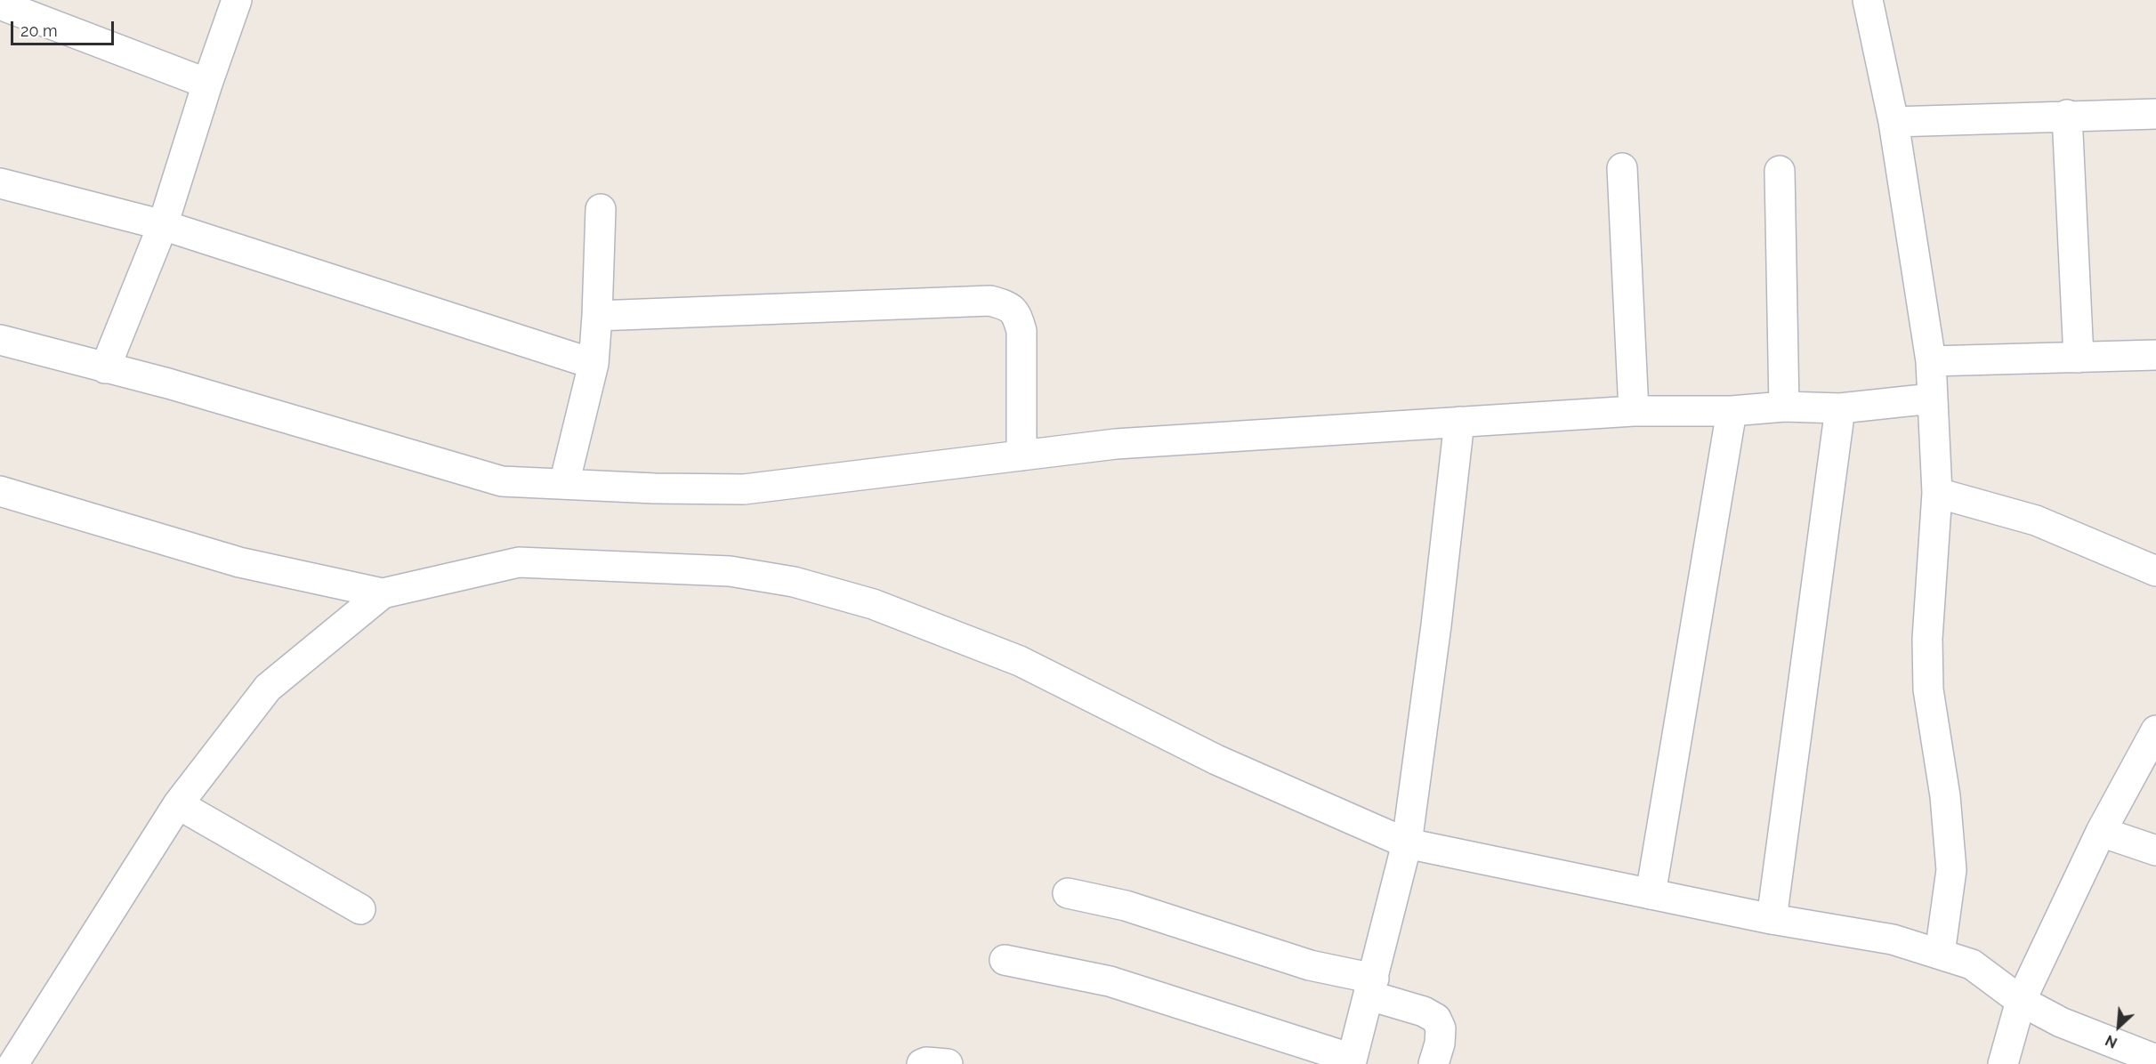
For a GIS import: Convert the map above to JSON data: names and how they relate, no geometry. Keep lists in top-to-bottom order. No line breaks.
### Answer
{"scale_bar":"20 m","north":"bottom left"}
